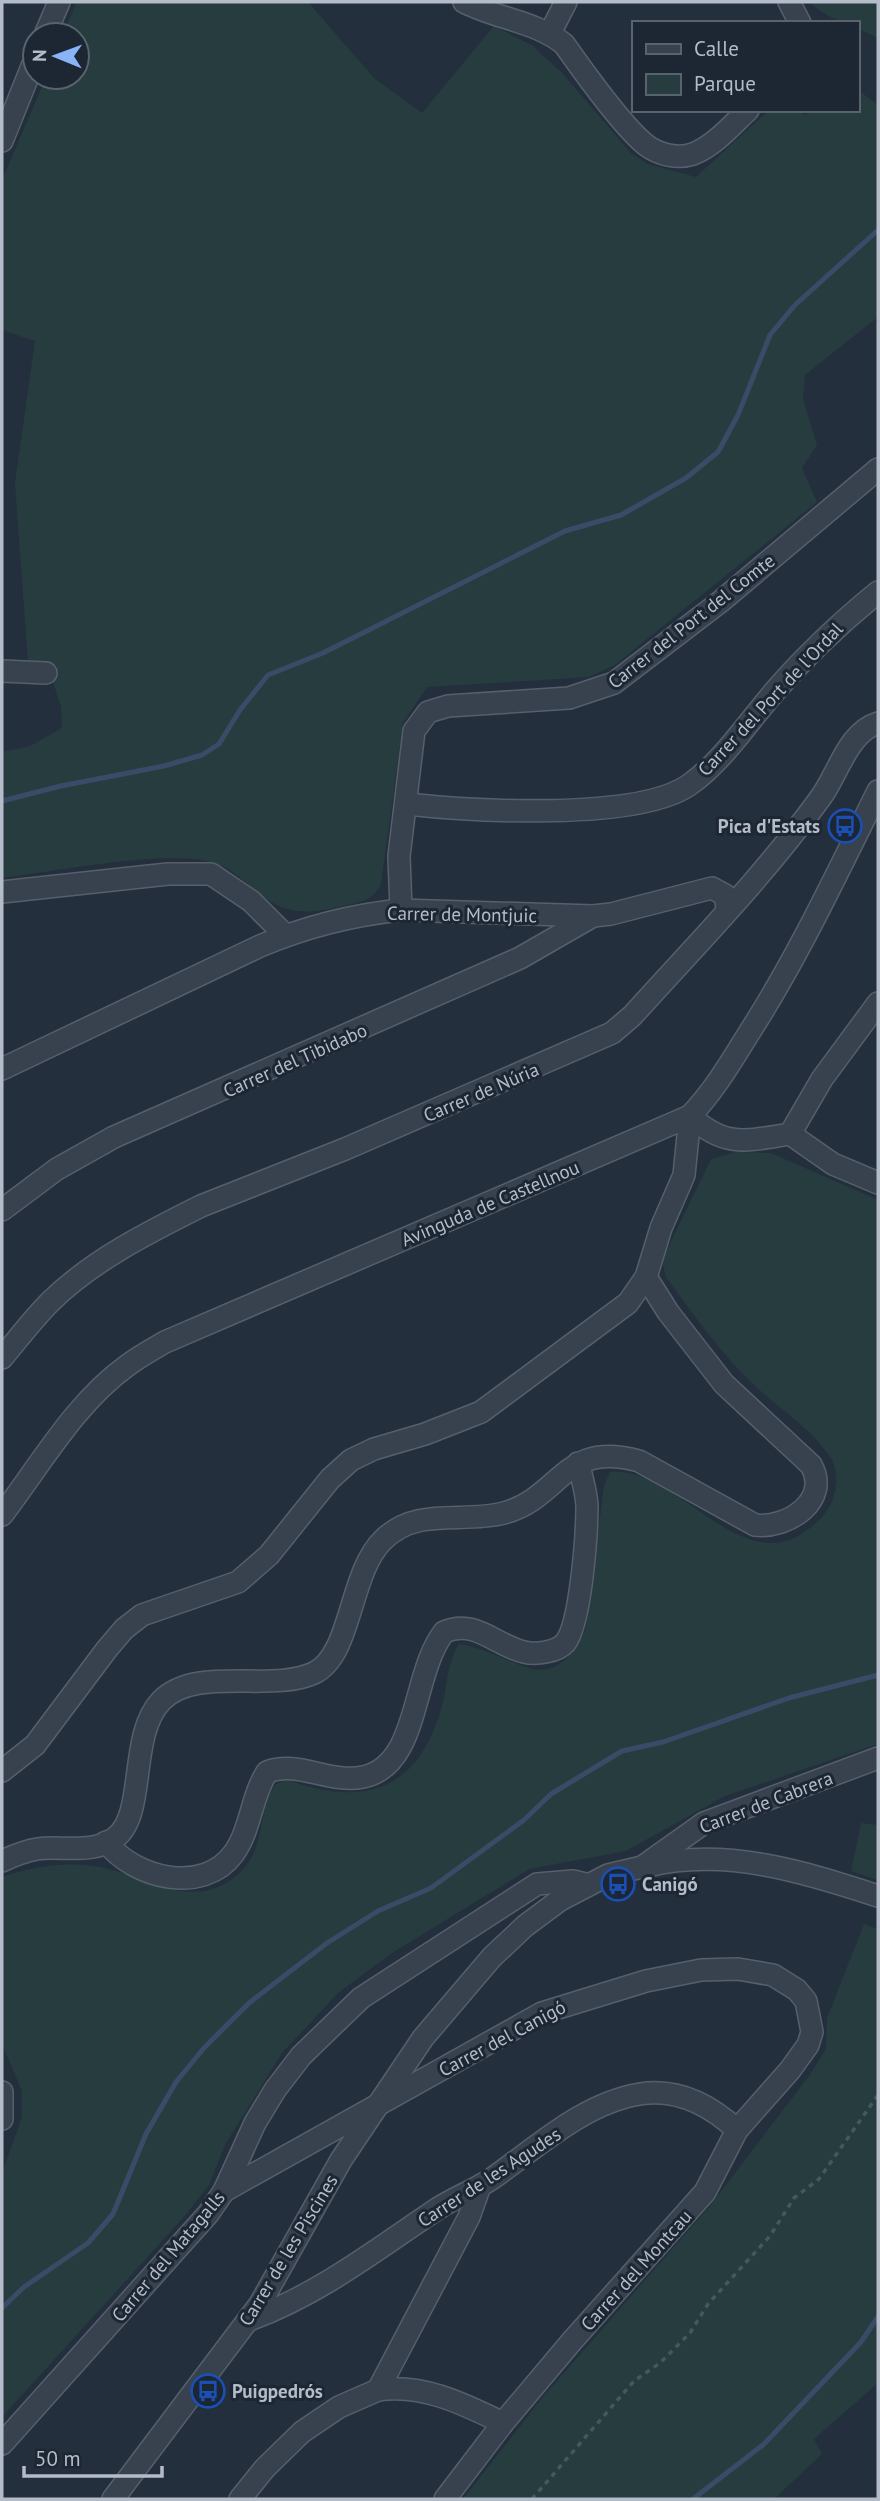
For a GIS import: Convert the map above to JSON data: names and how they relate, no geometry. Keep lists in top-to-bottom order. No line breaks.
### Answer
{"streets":{"street":["Carrer del Port del Comte","Carrer del Port de l'Ordal","Carrer de Montjuic","Carrer del Tibidabo","Carrer de Núria","Avinguda de Castellnou","Carrer de Cabrera","Carrer del Canigó","Carrer de les Agudes","Carrer de les Piscines","Carrer del Matagalls","Carrer del Montcau"]},"crossings":[["Carrer del Port del Comte","Carrer del Port de l'Ordal"],["Carrer del Port del Comte","Carrer de Montjuic"],["Carrer de Montjuic","Carrer del Tibidabo"],["Carrer de Montjuic","Carrer de Núria"],["Carrer de Cabrera","Carrer del Canigó"],["Carrer de Cabrera","Carrer de les Piscines"],["Carrer de Cabrera","Carrer del Matagalls"],["Carrer del Canigó","Carrer de les Piscines"],["Carrer del Canigó","Carrer del Matagalls"],["Carrer del Canigó","Carrer del Montcau"],["Carrer de les Agudes","Carrer de les Piscines"],["Carrer de les Agudes","Carrer del Montcau"]],"places":{"bus stop":["Pica d'Estats","Canigó","Puigpedrós"]},"legend":["Calle","Parque"],"scale_bar":"50 m","north":"left"}
